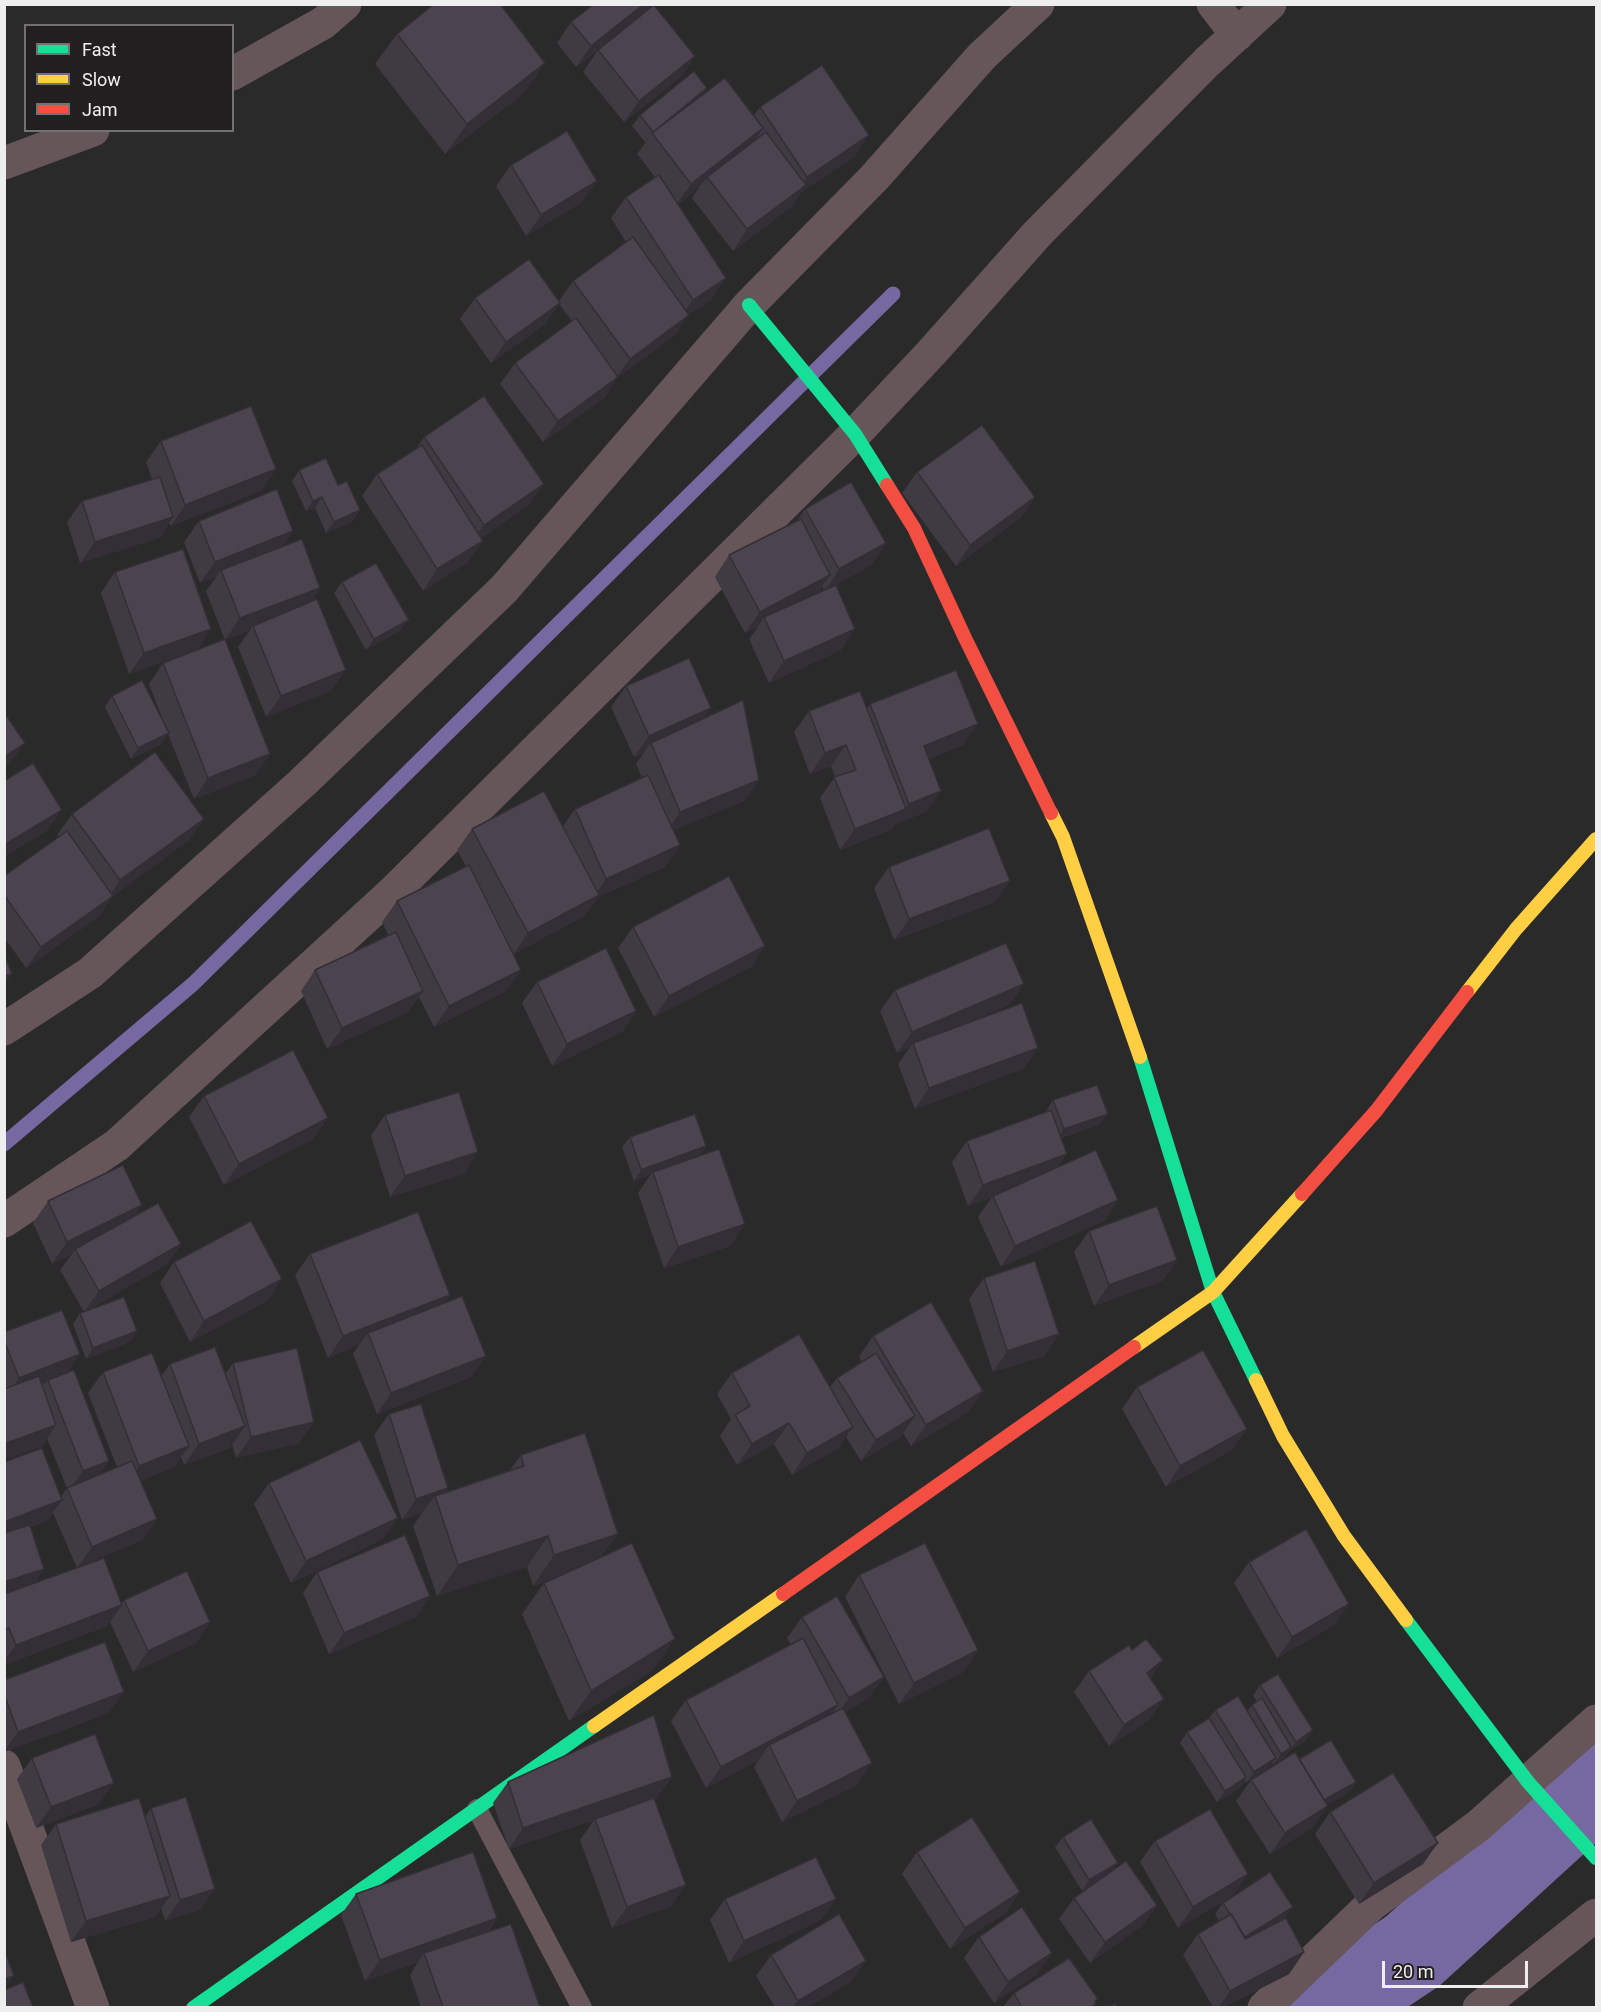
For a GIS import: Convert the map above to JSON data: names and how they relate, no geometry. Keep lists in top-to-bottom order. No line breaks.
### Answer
{"legend":["Fast","Slow","Jam"],"scale_bar":"20 m"}
